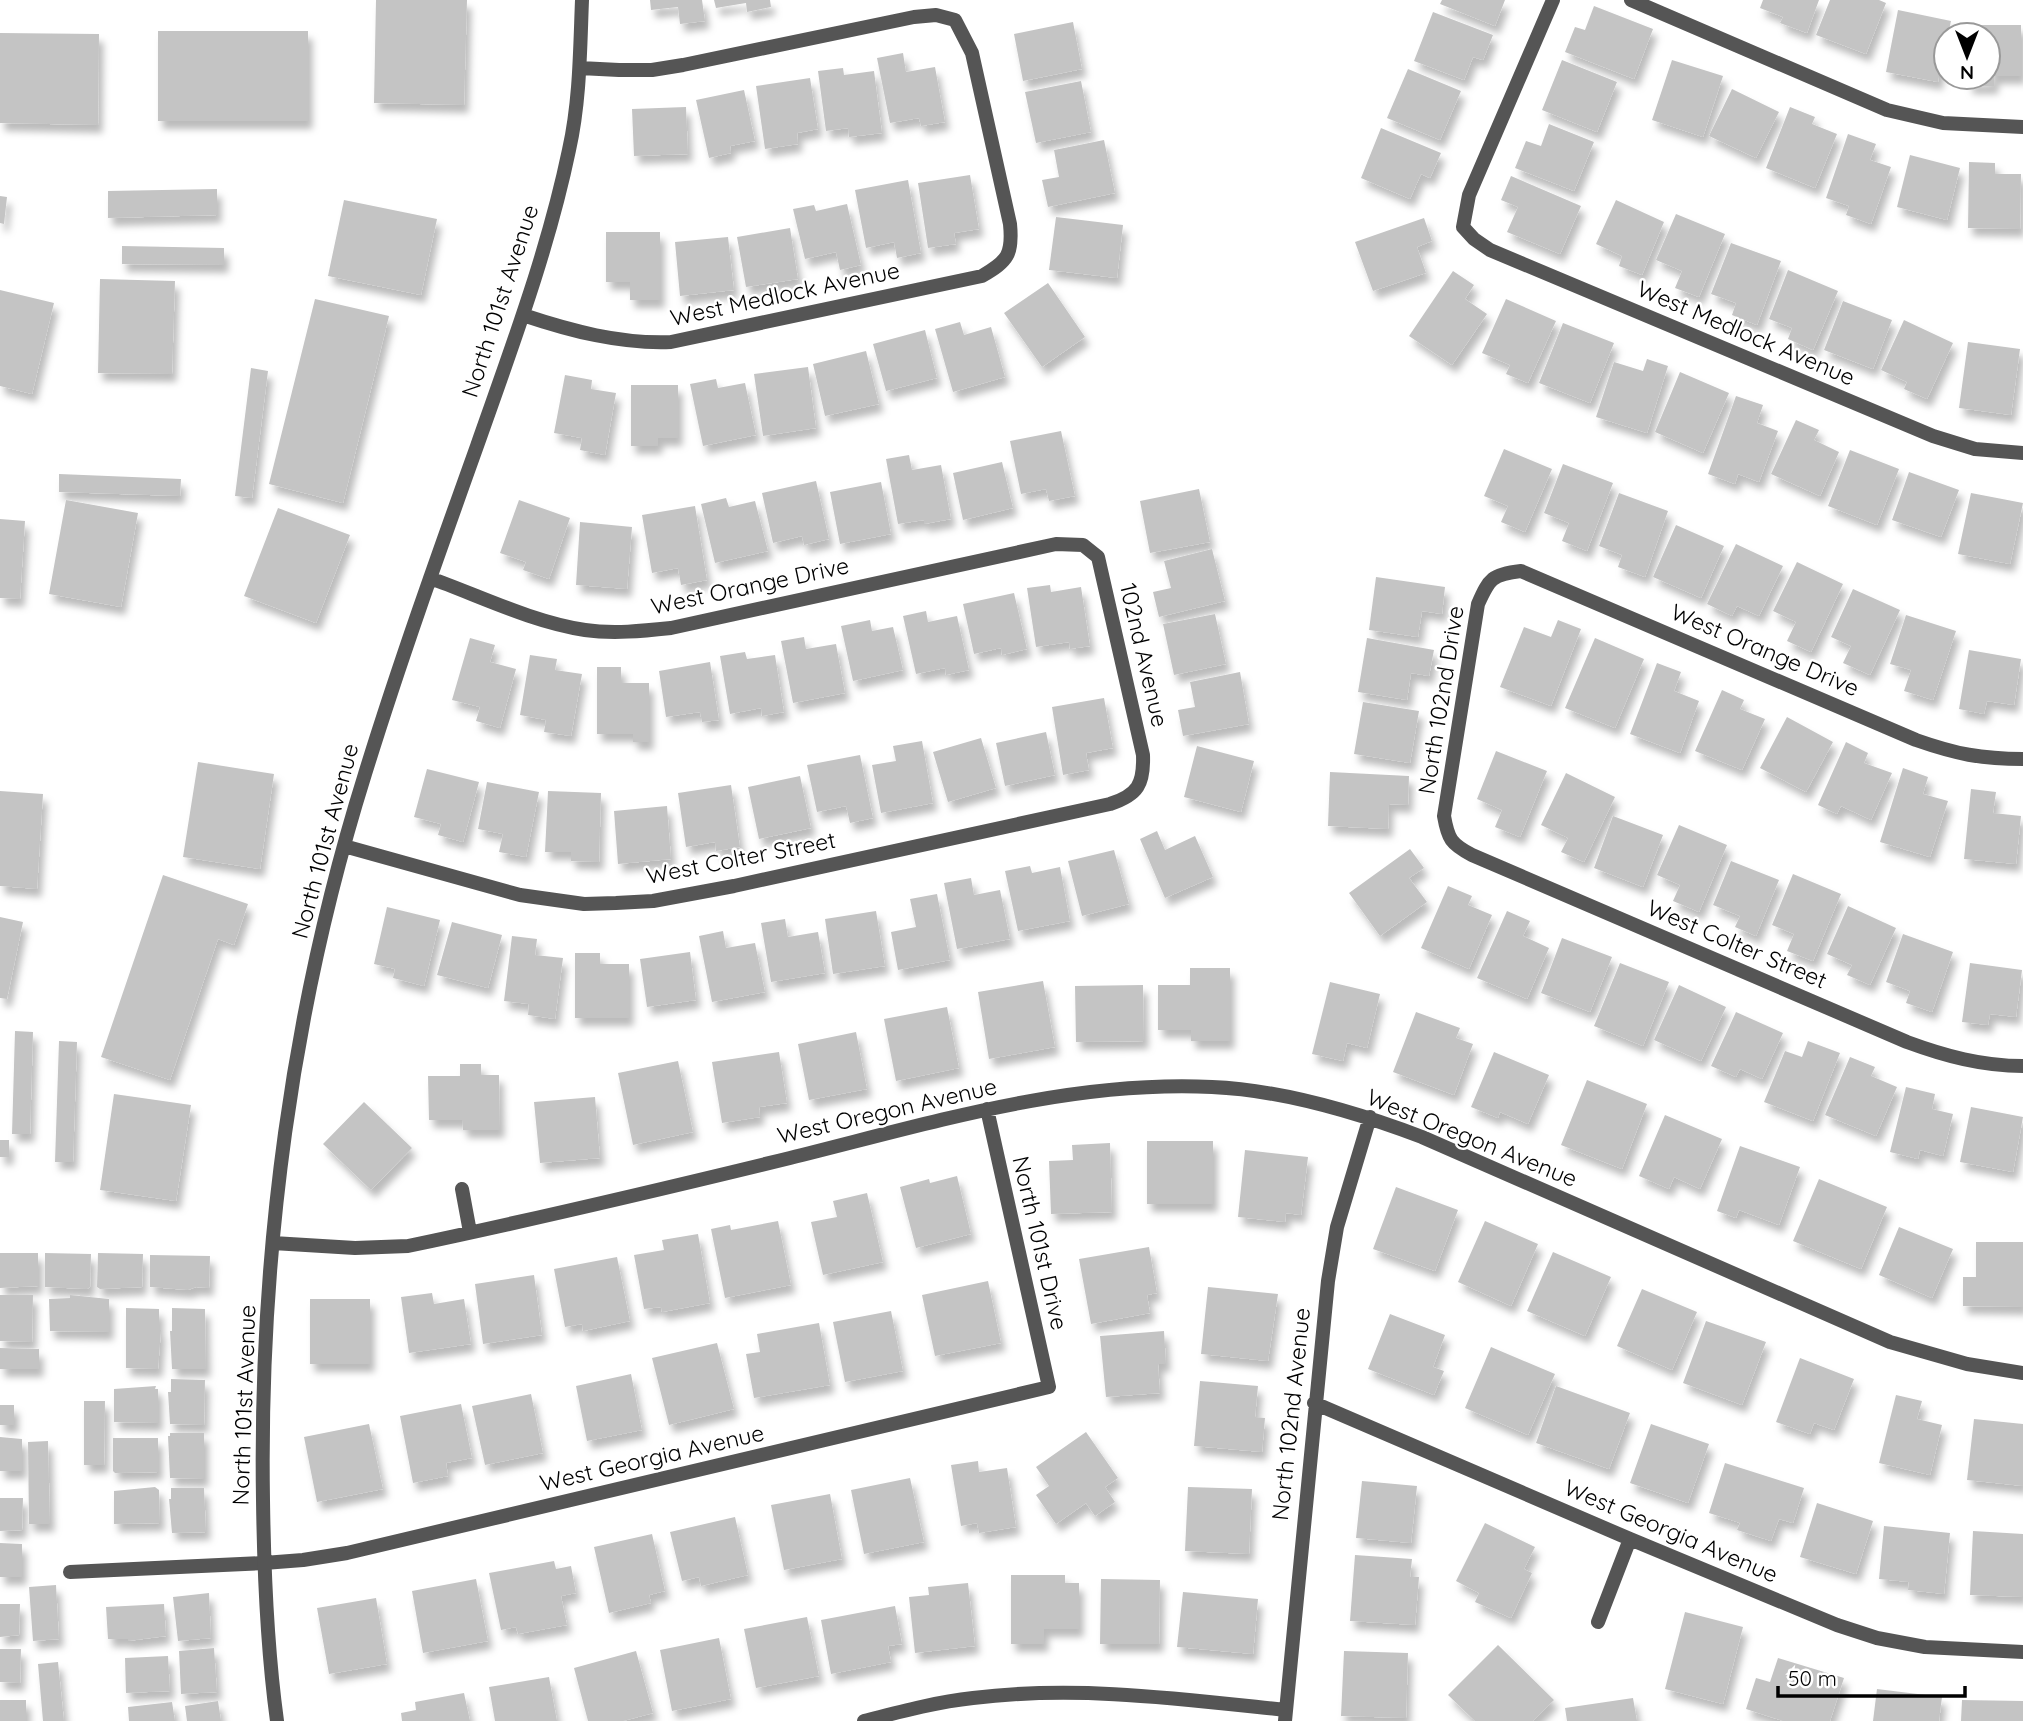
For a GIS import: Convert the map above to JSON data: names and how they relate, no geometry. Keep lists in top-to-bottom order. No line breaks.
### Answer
{"streets":{"street":["West Medlock Avenue","North 101st Avenue","West Orange Drive","102nd Avenue","North 102nd Drive","West Colter Street","West Oregon Avenue","North 101st Drive","North 102nd Avenue","West Georgia Avenue"]},"crossings":[["West Medlock Avenue","North 101st Avenue"],["North 101st Avenue","West Orange Drive"],["North 101st Avenue","West Colter Street"],["North 101st Avenue","West Oregon Avenue"],["North 101st Avenue","West Georgia Avenue"],["West Orange Drive","102nd Avenue"],["West Orange Drive","North 102nd Drive"],["102nd Avenue","West Colter Street"],["North 102nd Drive","West Colter Street"],["West Oregon Avenue","North 101st Drive"],["West Oregon Avenue","North 102nd Avenue"],["North 101st Drive","West Georgia Avenue"],["North 102nd Avenue","West Georgia Avenue"]],"scale_bar":"50 m","north":"bottom"}
